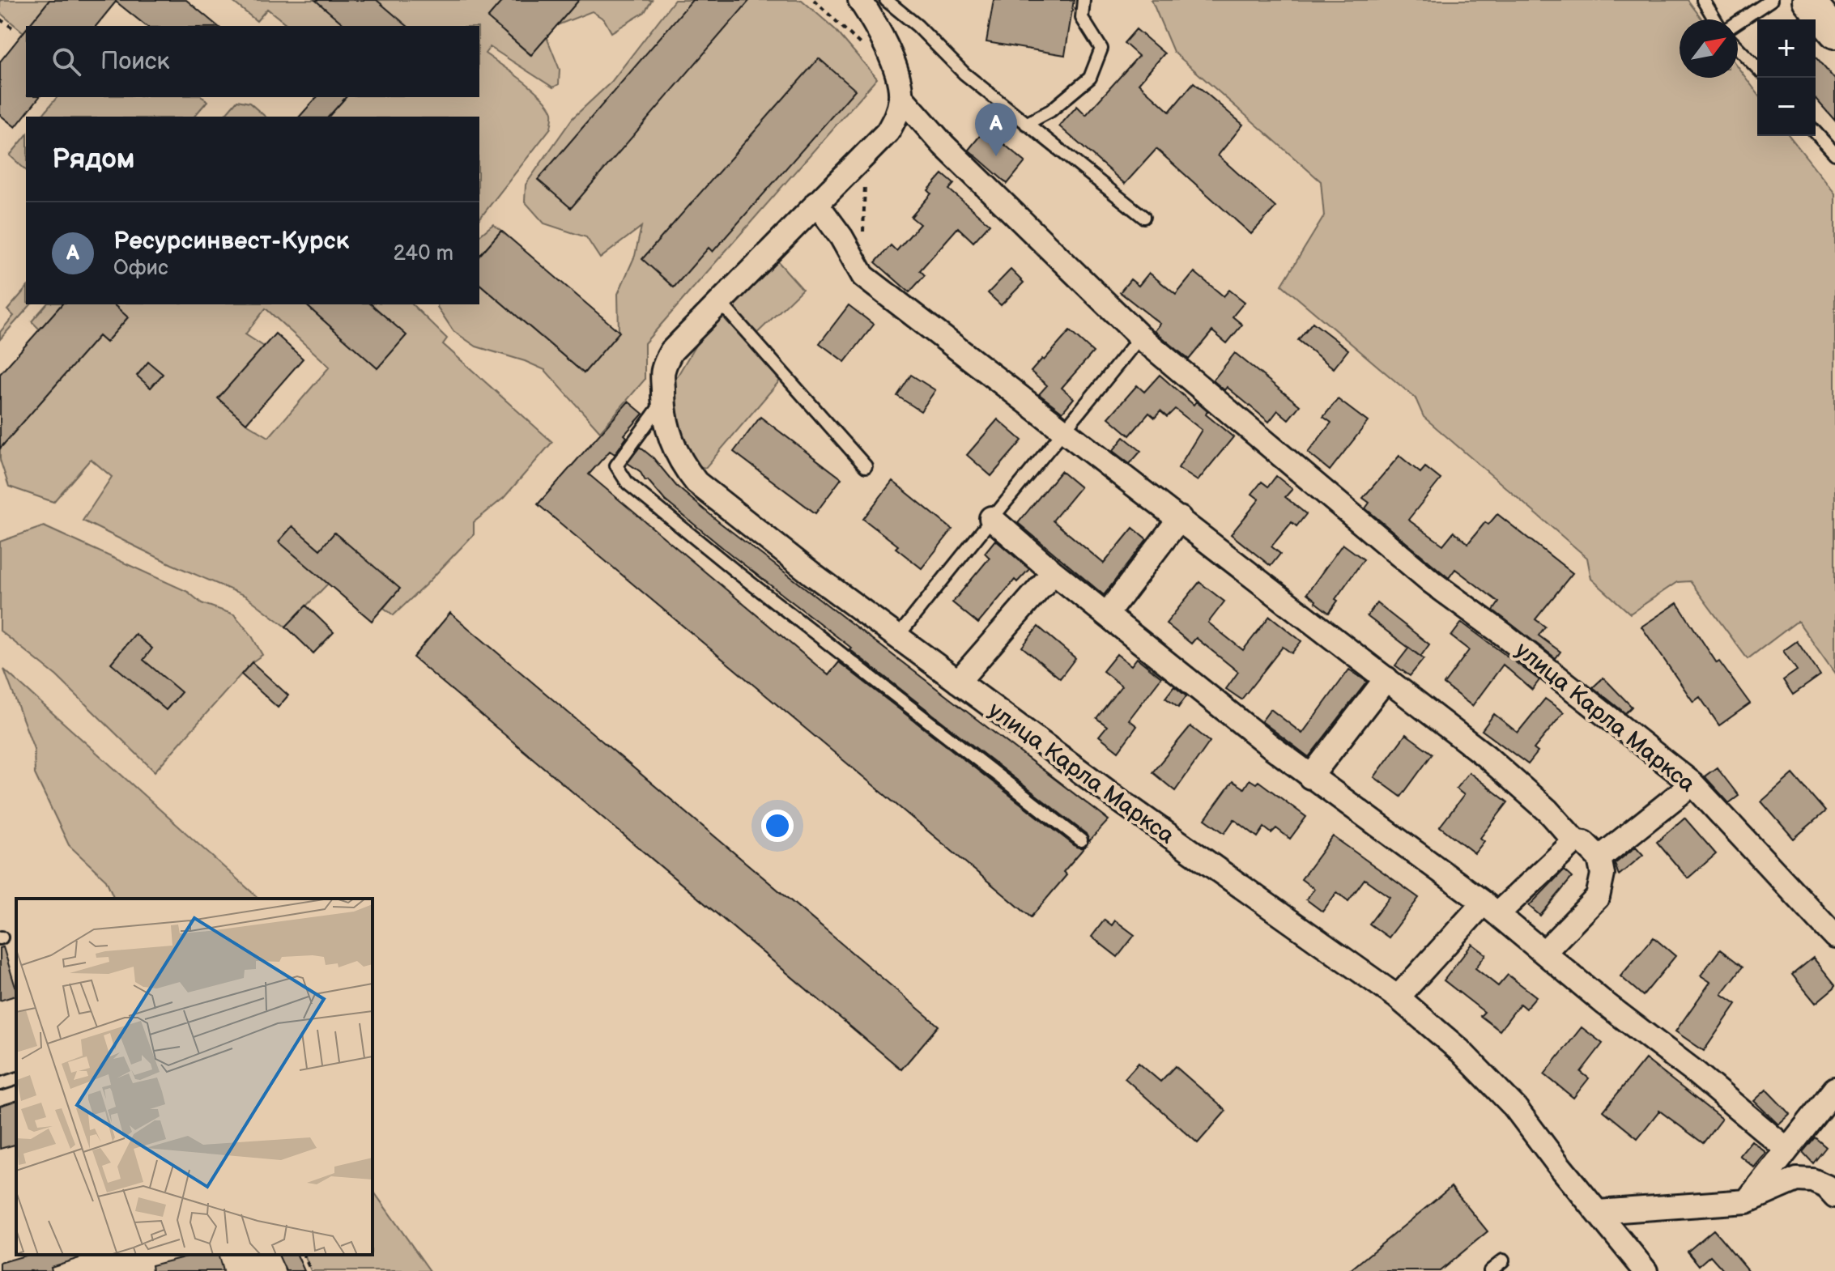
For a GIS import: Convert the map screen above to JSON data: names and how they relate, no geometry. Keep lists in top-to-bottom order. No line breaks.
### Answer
{"streets":{"street":["улица Карла Маркса"]},"north":"top right","page":{"map_buttons":["+","−"],"search":"Поиск","pins":"A","heading":"Рядом","list":[{"mark":"A","name":"Ресурсинвест-Курск","note":"Офис","value":"240 m"}]}}
